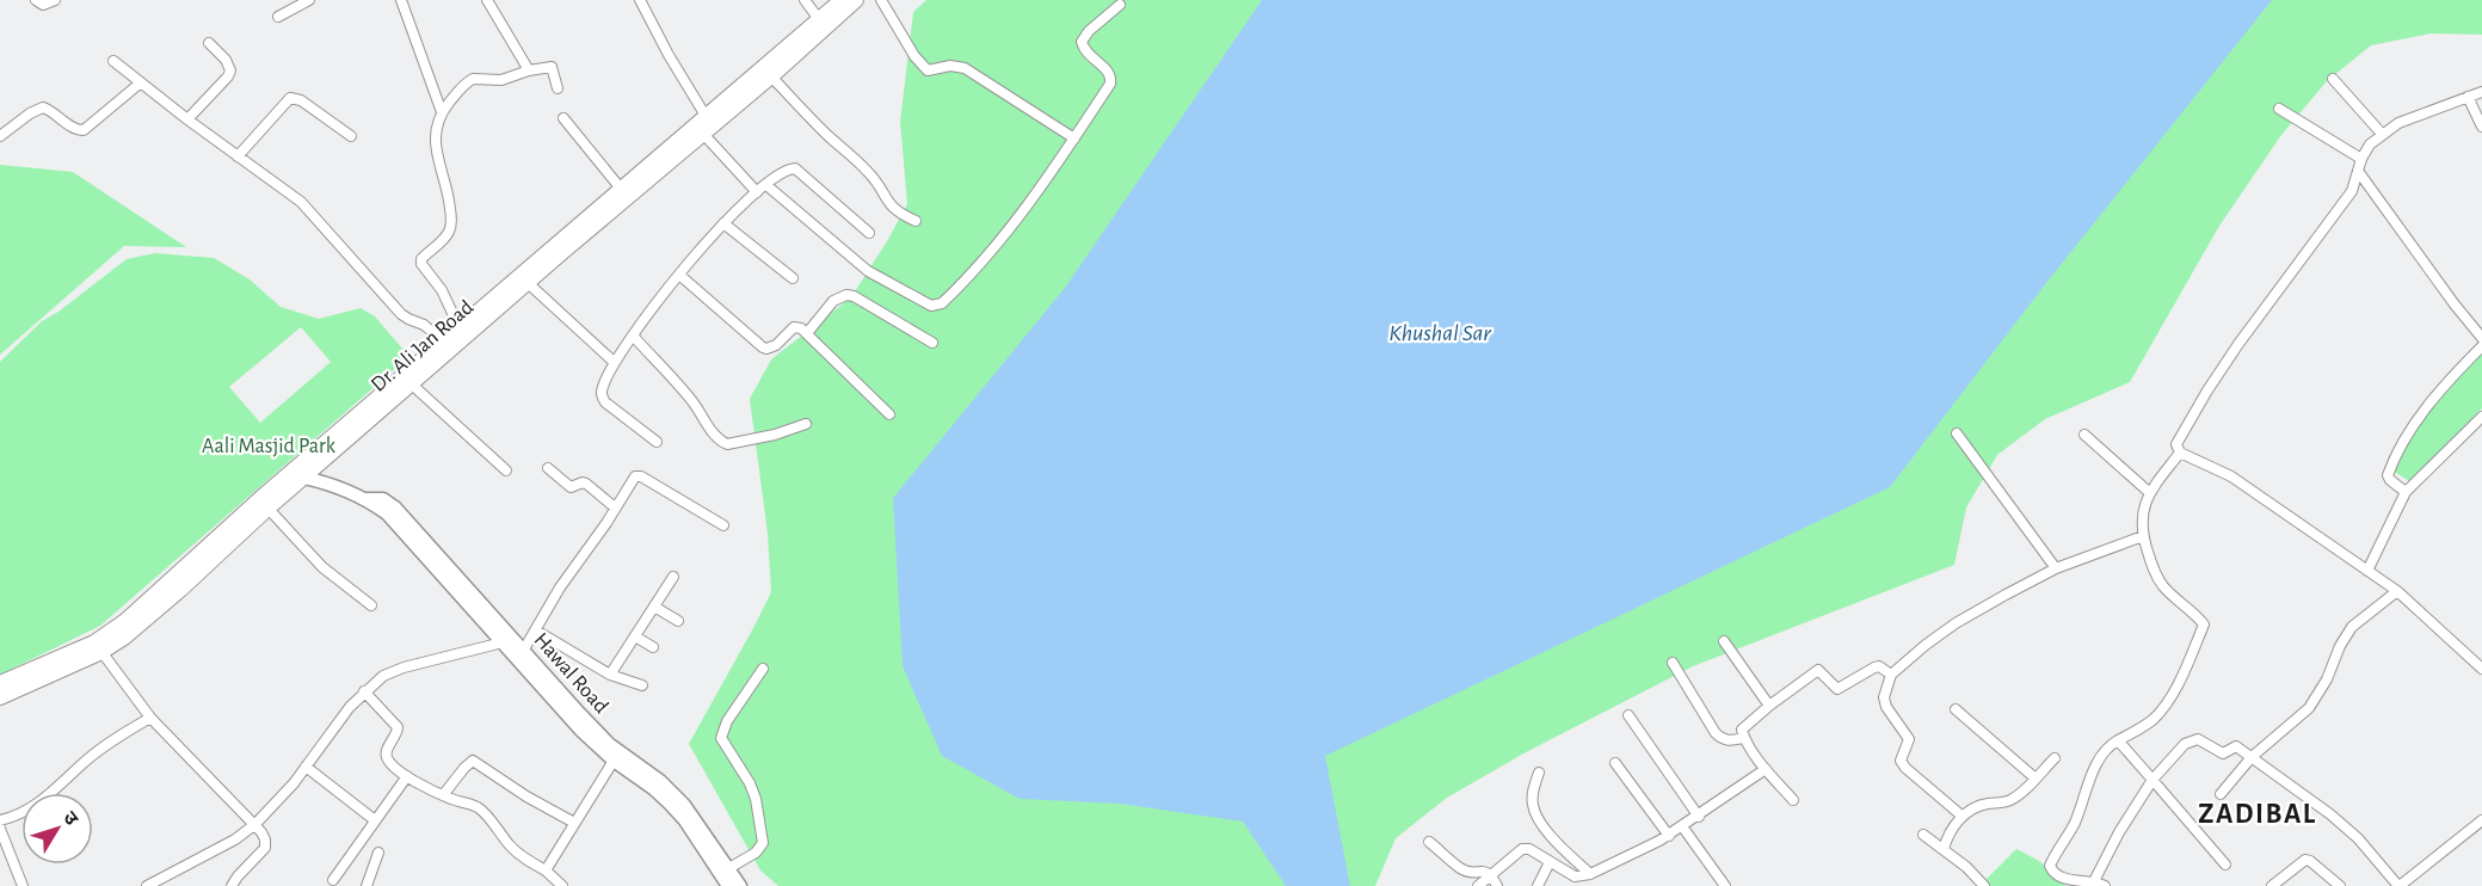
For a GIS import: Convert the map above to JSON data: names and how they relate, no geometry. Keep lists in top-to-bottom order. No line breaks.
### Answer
{"streets":{"main road":["Dr. Ali Jan Road","Hawal Road"]},"crossings":[["Dr. Ali Jan Road","Hawal Road"]],"districts":["ZADIBAL"],"water":["Khushal Sar"],"parks":["Aali Masjid Park"],"north":"top right"}
